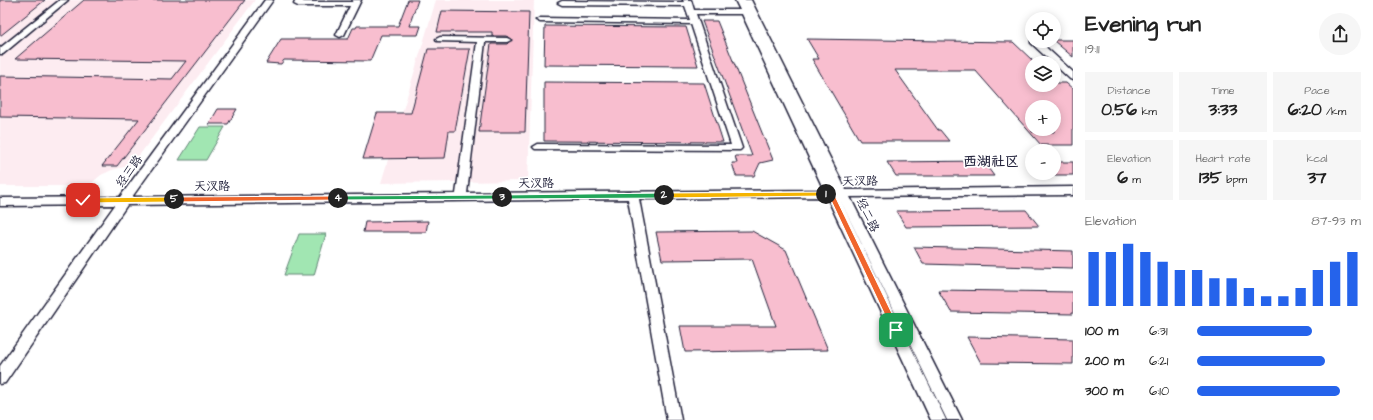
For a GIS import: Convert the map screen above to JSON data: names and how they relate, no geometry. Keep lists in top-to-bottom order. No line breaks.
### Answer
{"streets":{"street":["经三路","天汊路","经二路"]},"crossings":[["经三路","天汊路"],["天汊路","经二路"]],"districts":["西湖社区"],"page":{"heading":["Evening run","19:11"],"map_buttons":["+","−"],"stats":[["Distance","0.56 km"],["Time","3:33"],["Pace","6:20 /km"],["Elevation","6 m"],["Heart rate","135 bpm"],["kcal","37"]],"pins":["1","2","3","4","5"],"chart":["Elevation","87–93 m"],"list":[{"name":"100 m","note":"6:31"},{"name":"200 m","note":"6:21"},{"name":"300 m","note":"6:10"}]}}
